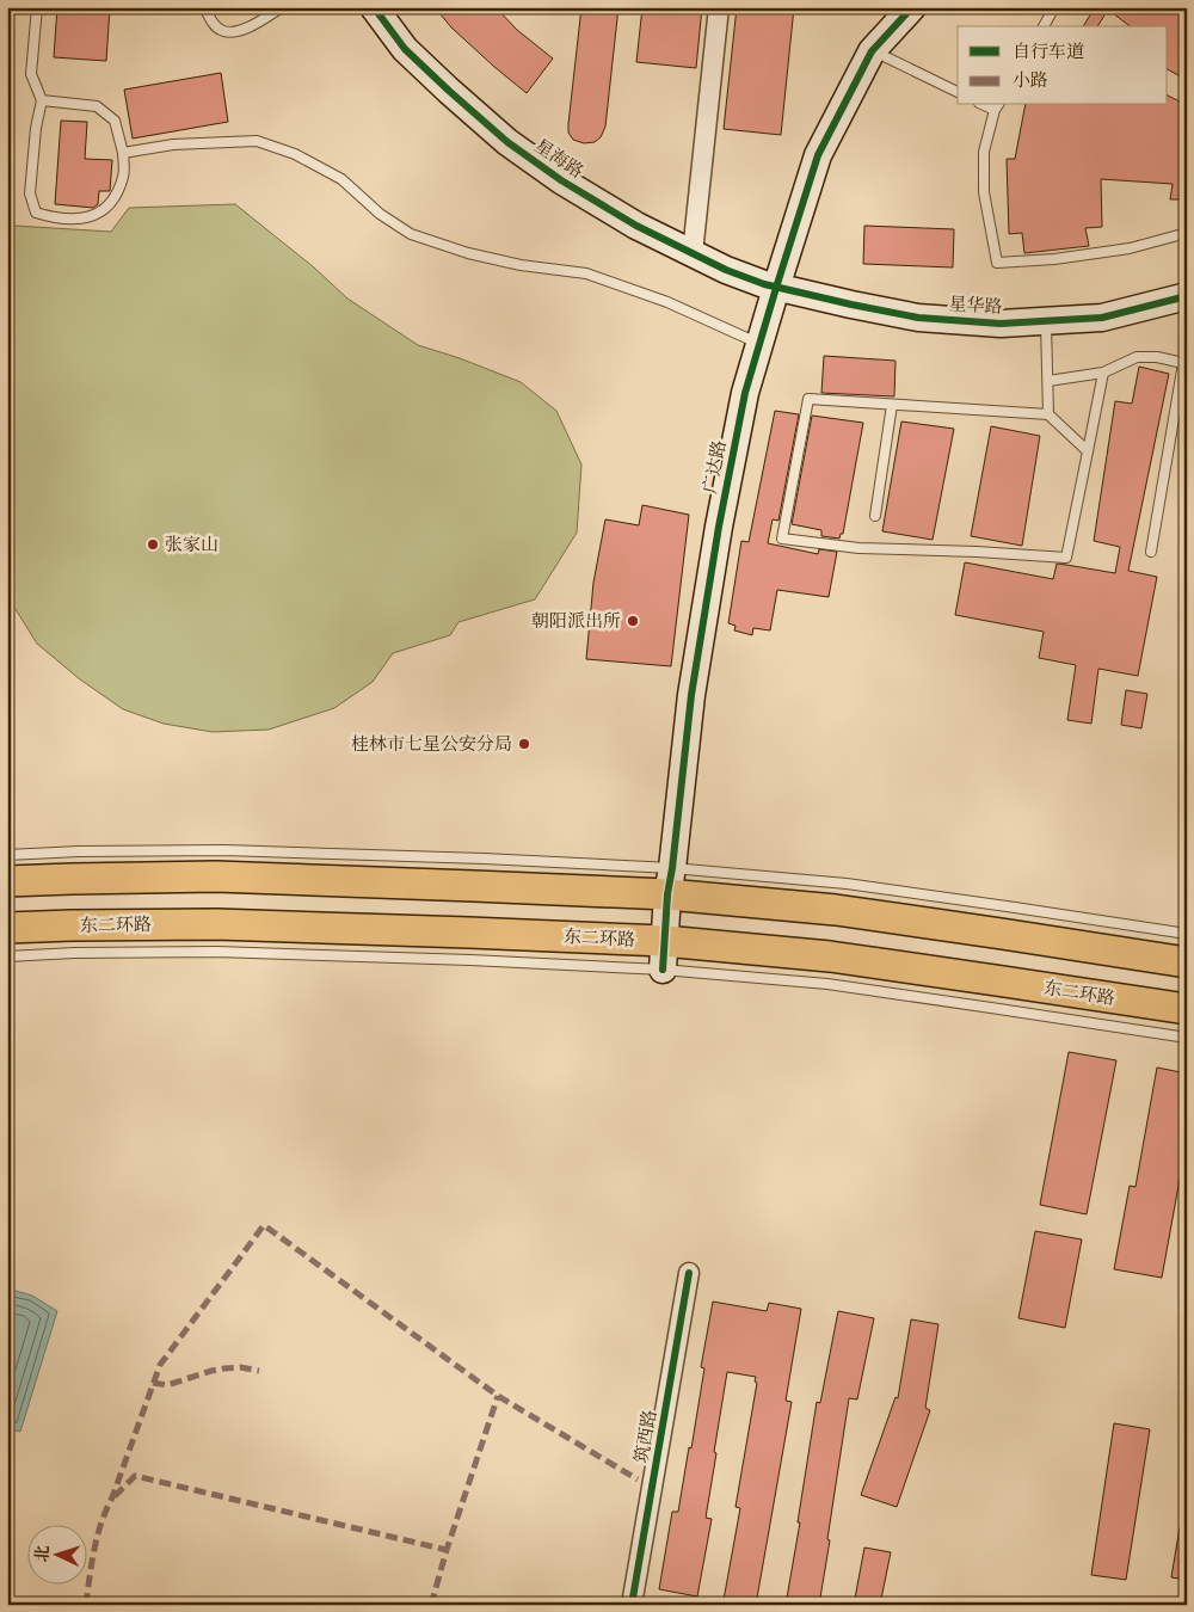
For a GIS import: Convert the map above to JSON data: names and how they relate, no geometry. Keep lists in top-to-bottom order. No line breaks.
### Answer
{"streets":{"main road":["东二环路"],"street":["星海路","星华路","广达路","筑西路"]},"crossings":[["星海路","星华路"],["星海路","广达路"],["星华路","广达路"],["广达路","东二环路"]],"places":["张家山","朝阳派出所","桂林市七星公安分局"],"legend":["自行车道","小路"],"north":"left"}
